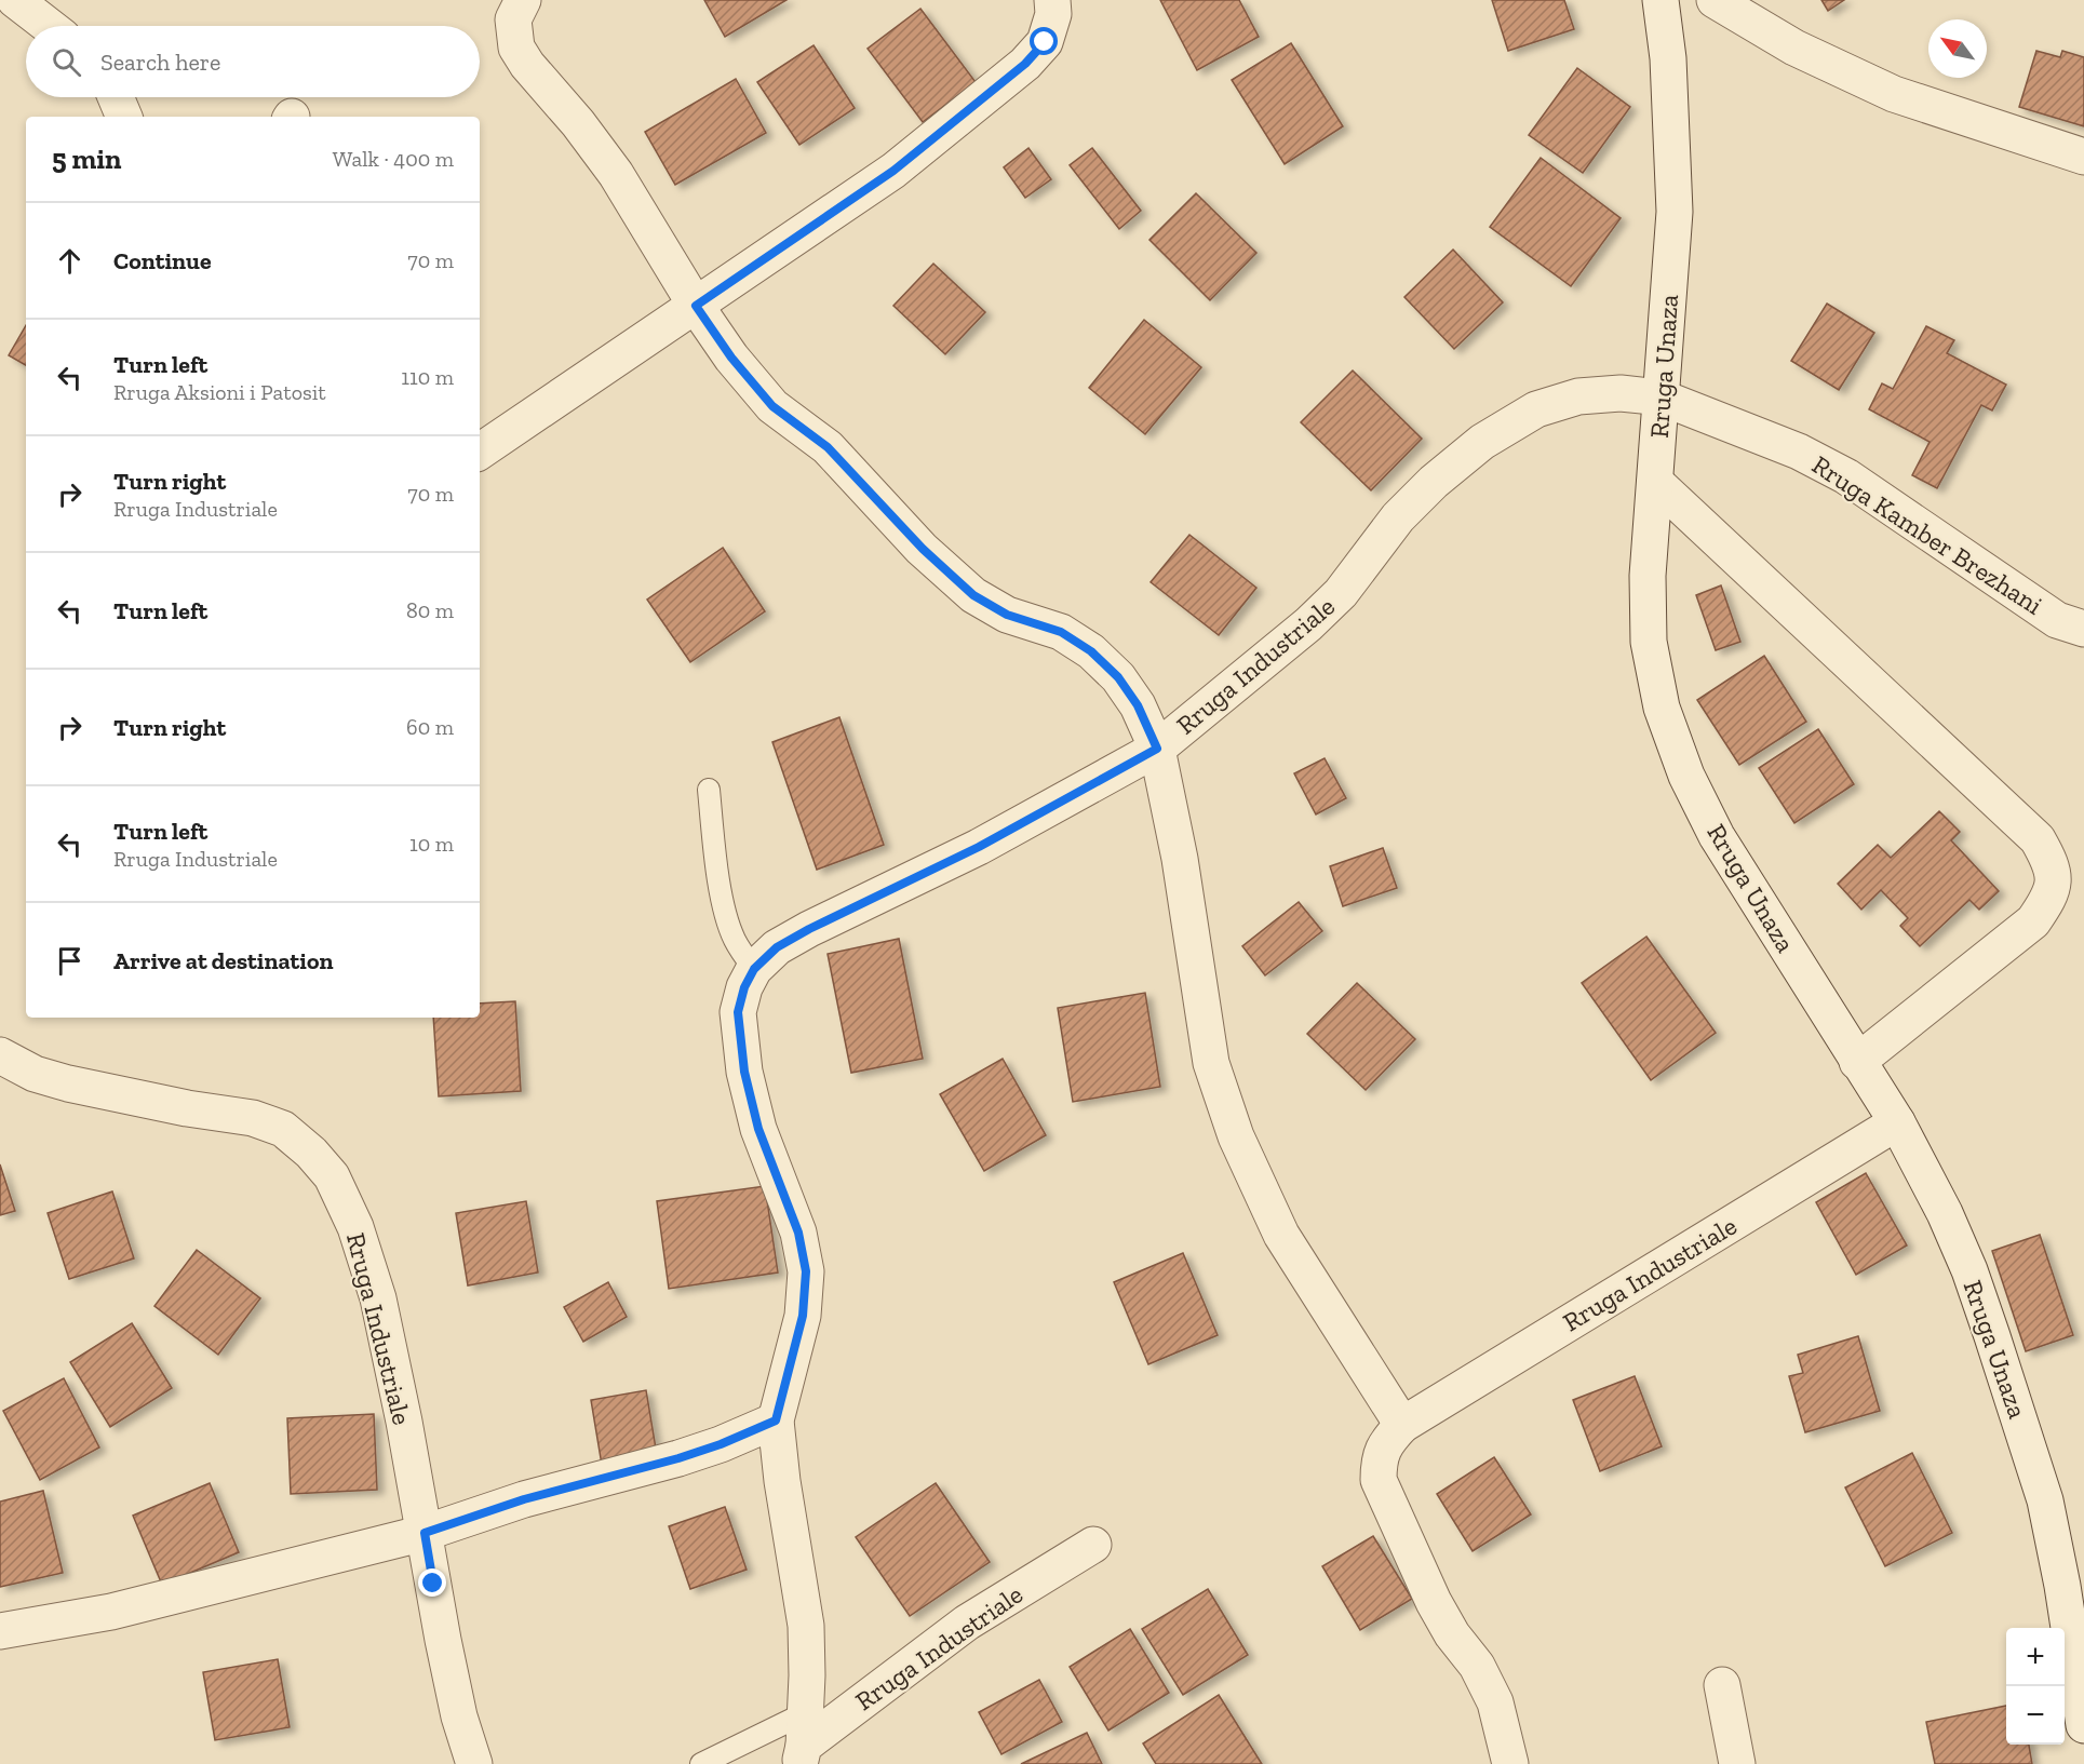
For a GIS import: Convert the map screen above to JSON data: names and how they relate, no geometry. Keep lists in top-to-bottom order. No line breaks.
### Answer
{"streets":{"street":["Rruga Unaza","Rruga Kamber Brezhani","Rruga Industriale"]},"crossings":[["Rruga Unaza","Rruga Kamber Brezhani"],["Rruga Unaza","Rruga Industriale"],["Rruga Kamber Brezhani","Rruga Industriale"]],"north":"top left","page":{"search":"Search here","heading":["5 min","Walk · 400 m"],"list":[["Continue","70 m"],["Turn left","Rruga Aksioni i Patosit","110 m"],["Turn right","Rruga Industriale","70 m"],["Turn left","80 m"],["Turn right","60 m"],["Turn left","Rruga Industriale","10 m"],"Arrive at destination"],"map_buttons":["+","−"]}}
